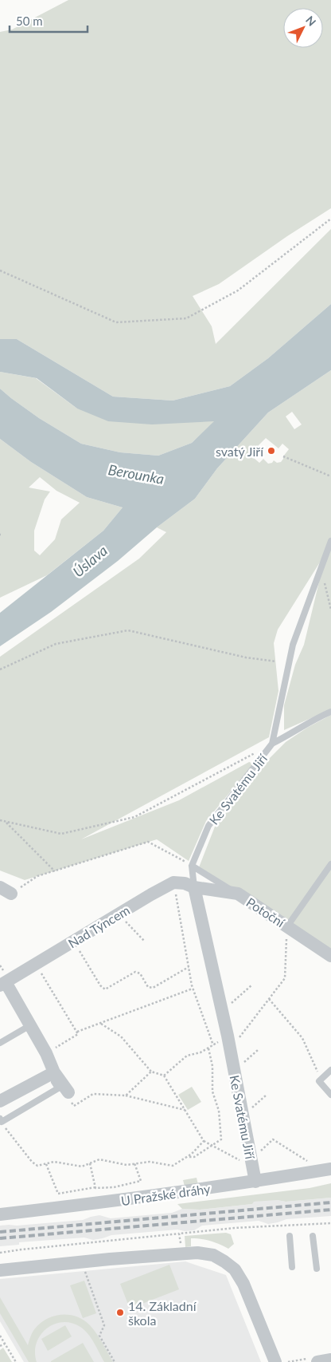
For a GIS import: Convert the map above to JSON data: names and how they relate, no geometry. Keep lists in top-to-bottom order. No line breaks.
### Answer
{"streets":{"street":["Ke Svatému Jiří","Potoční","Nad Týncem","U Pražské dráhy"]},"crossings":[["Ke Svatému Jiří","Potoční"],["Ke Svatému Jiří","U Pražské dráhy"]],"water":["Berounka","Úslava"],"places":["svatý Jiří","14. Základní škola"],"scale_bar":"50 m","north":"top right"}
